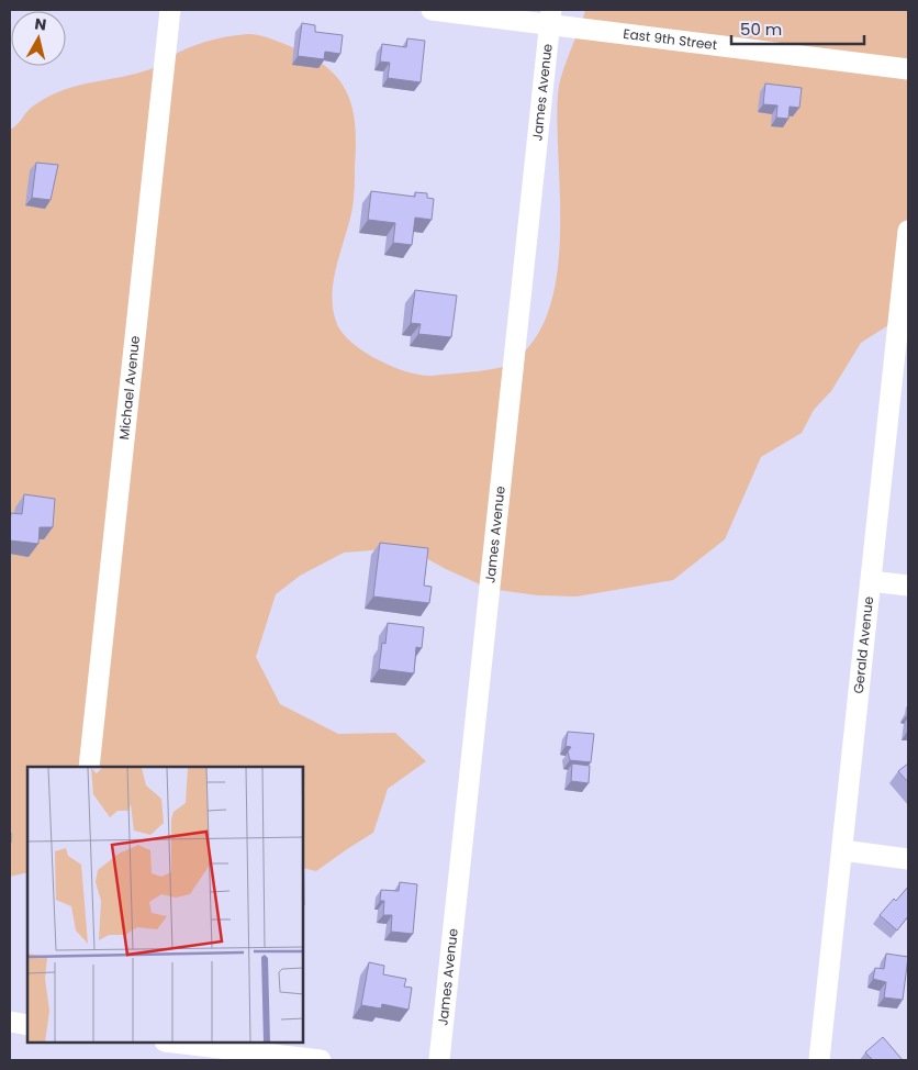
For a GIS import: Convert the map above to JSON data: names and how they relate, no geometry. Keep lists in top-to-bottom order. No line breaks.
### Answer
{"streets":{"street":["East 9th Street","James Avenue","Michael Avenue","Gerald Avenue"]},"crossings":[["East 9th Street","James Avenue"]],"scale_bar":"50 m","north":"top"}
